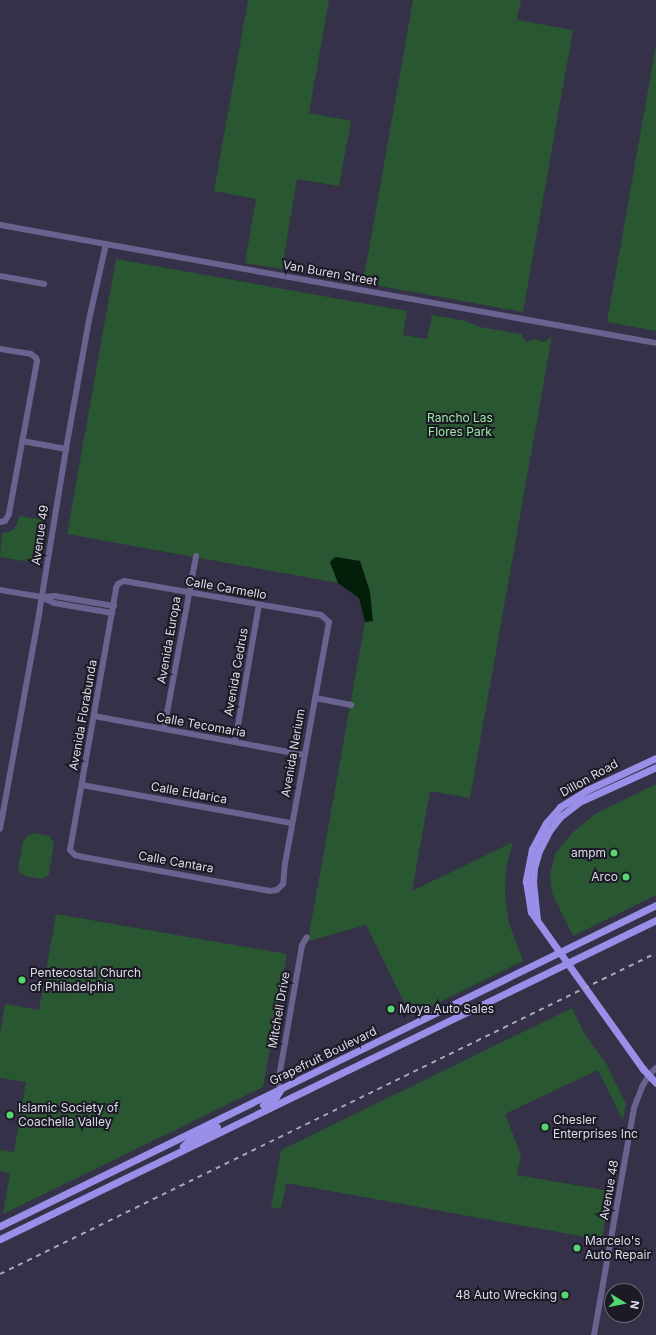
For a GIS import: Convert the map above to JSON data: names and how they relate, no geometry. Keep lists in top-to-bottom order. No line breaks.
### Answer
{"streets":{"main road":["Dillon Road","Grapefruit Boulevard"],"street":["Van Buren Street","Avenue 49","Calle Carmello","Avenida Europa","Avenida Cedrus","Avenida Florabunda","Calle Tecomaria","Avenida Nerium","Calle Eldarica","Calle Cantara","Mitchell Drive","Avenue 48"]},"crossings":[["Van Buren Street","Avenue 49"],["Calle Carmello","Avenida Europa"],["Calle Carmello","Avenida Cedrus"],["Calle Carmello","Avenida Florabunda"],["Calle Carmello","Avenida Nerium"],["Avenida Europa","Calle Tecomaria"],["Avenida Cedrus","Calle Tecomaria"],["Avenida Florabunda","Calle Tecomaria"],["Avenida Florabunda","Calle Eldarica"],["Avenida Florabunda","Calle Cantara"],["Calle Tecomaria","Avenida Nerium"],["Avenida Nerium","Calle Eldarica"],["Avenida Nerium","Calle Cantara"],["Dillon Road","Avenue 48"],["Mitchell Drive","Grapefruit Boulevard"]],"parks":["Rancho Las Flores Park"],"places":["ampm","Arco","Pentecostal Church of Philadelphia","Moya Auto Sales","Islamic Society of Coachella Valley","Chesler Enterprises Inc","Marcelo's Auto Repair","48 Auto Wrecking"],"north":"right"}
